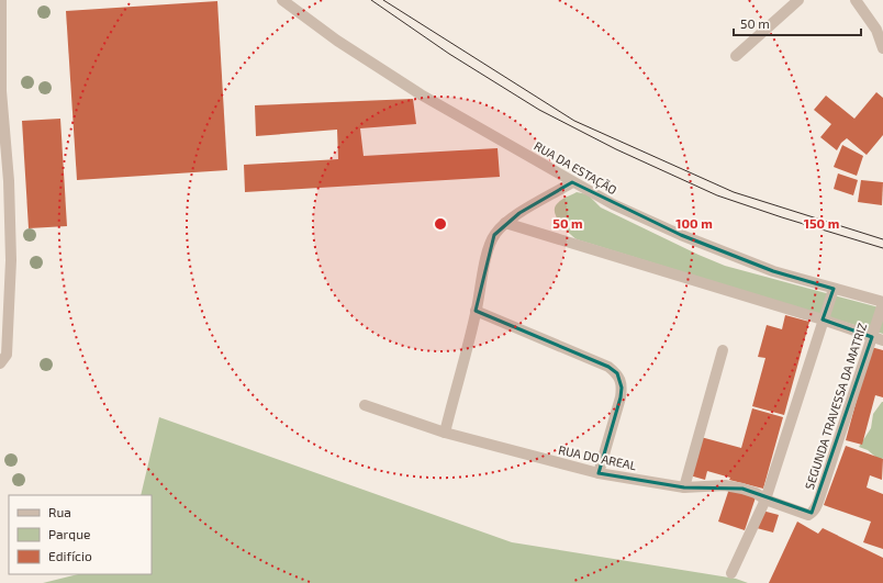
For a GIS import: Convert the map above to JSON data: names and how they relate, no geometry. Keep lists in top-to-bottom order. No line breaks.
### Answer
{"streets":{"street":["RUA DA ESTAÇÃO","SEGUNDA TRAVESSA DA MATRIZ","RUA DO AREAL"]},"crossings":[["RUA DA ESTAÇÃO","SEGUNDA TRAVESSA DA MATRIZ"],["SEGUNDA TRAVESSA DA MATRIZ","RUA DO AREAL"]],"legend":["Rua","Parque","Edifício"],"scale_bar":"50 m","rings":["50 m","100 m","150 m"]}
